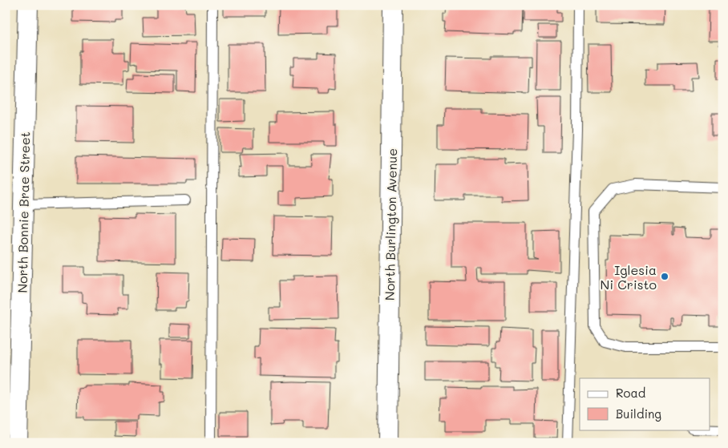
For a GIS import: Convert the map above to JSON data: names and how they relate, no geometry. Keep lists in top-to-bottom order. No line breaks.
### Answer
{"streets":{"street":["North Bonnie Brae Street","North Burlington Avenue"]},"places":["Iglesia Ni Cristo"],"legend":["Road","Building"]}
